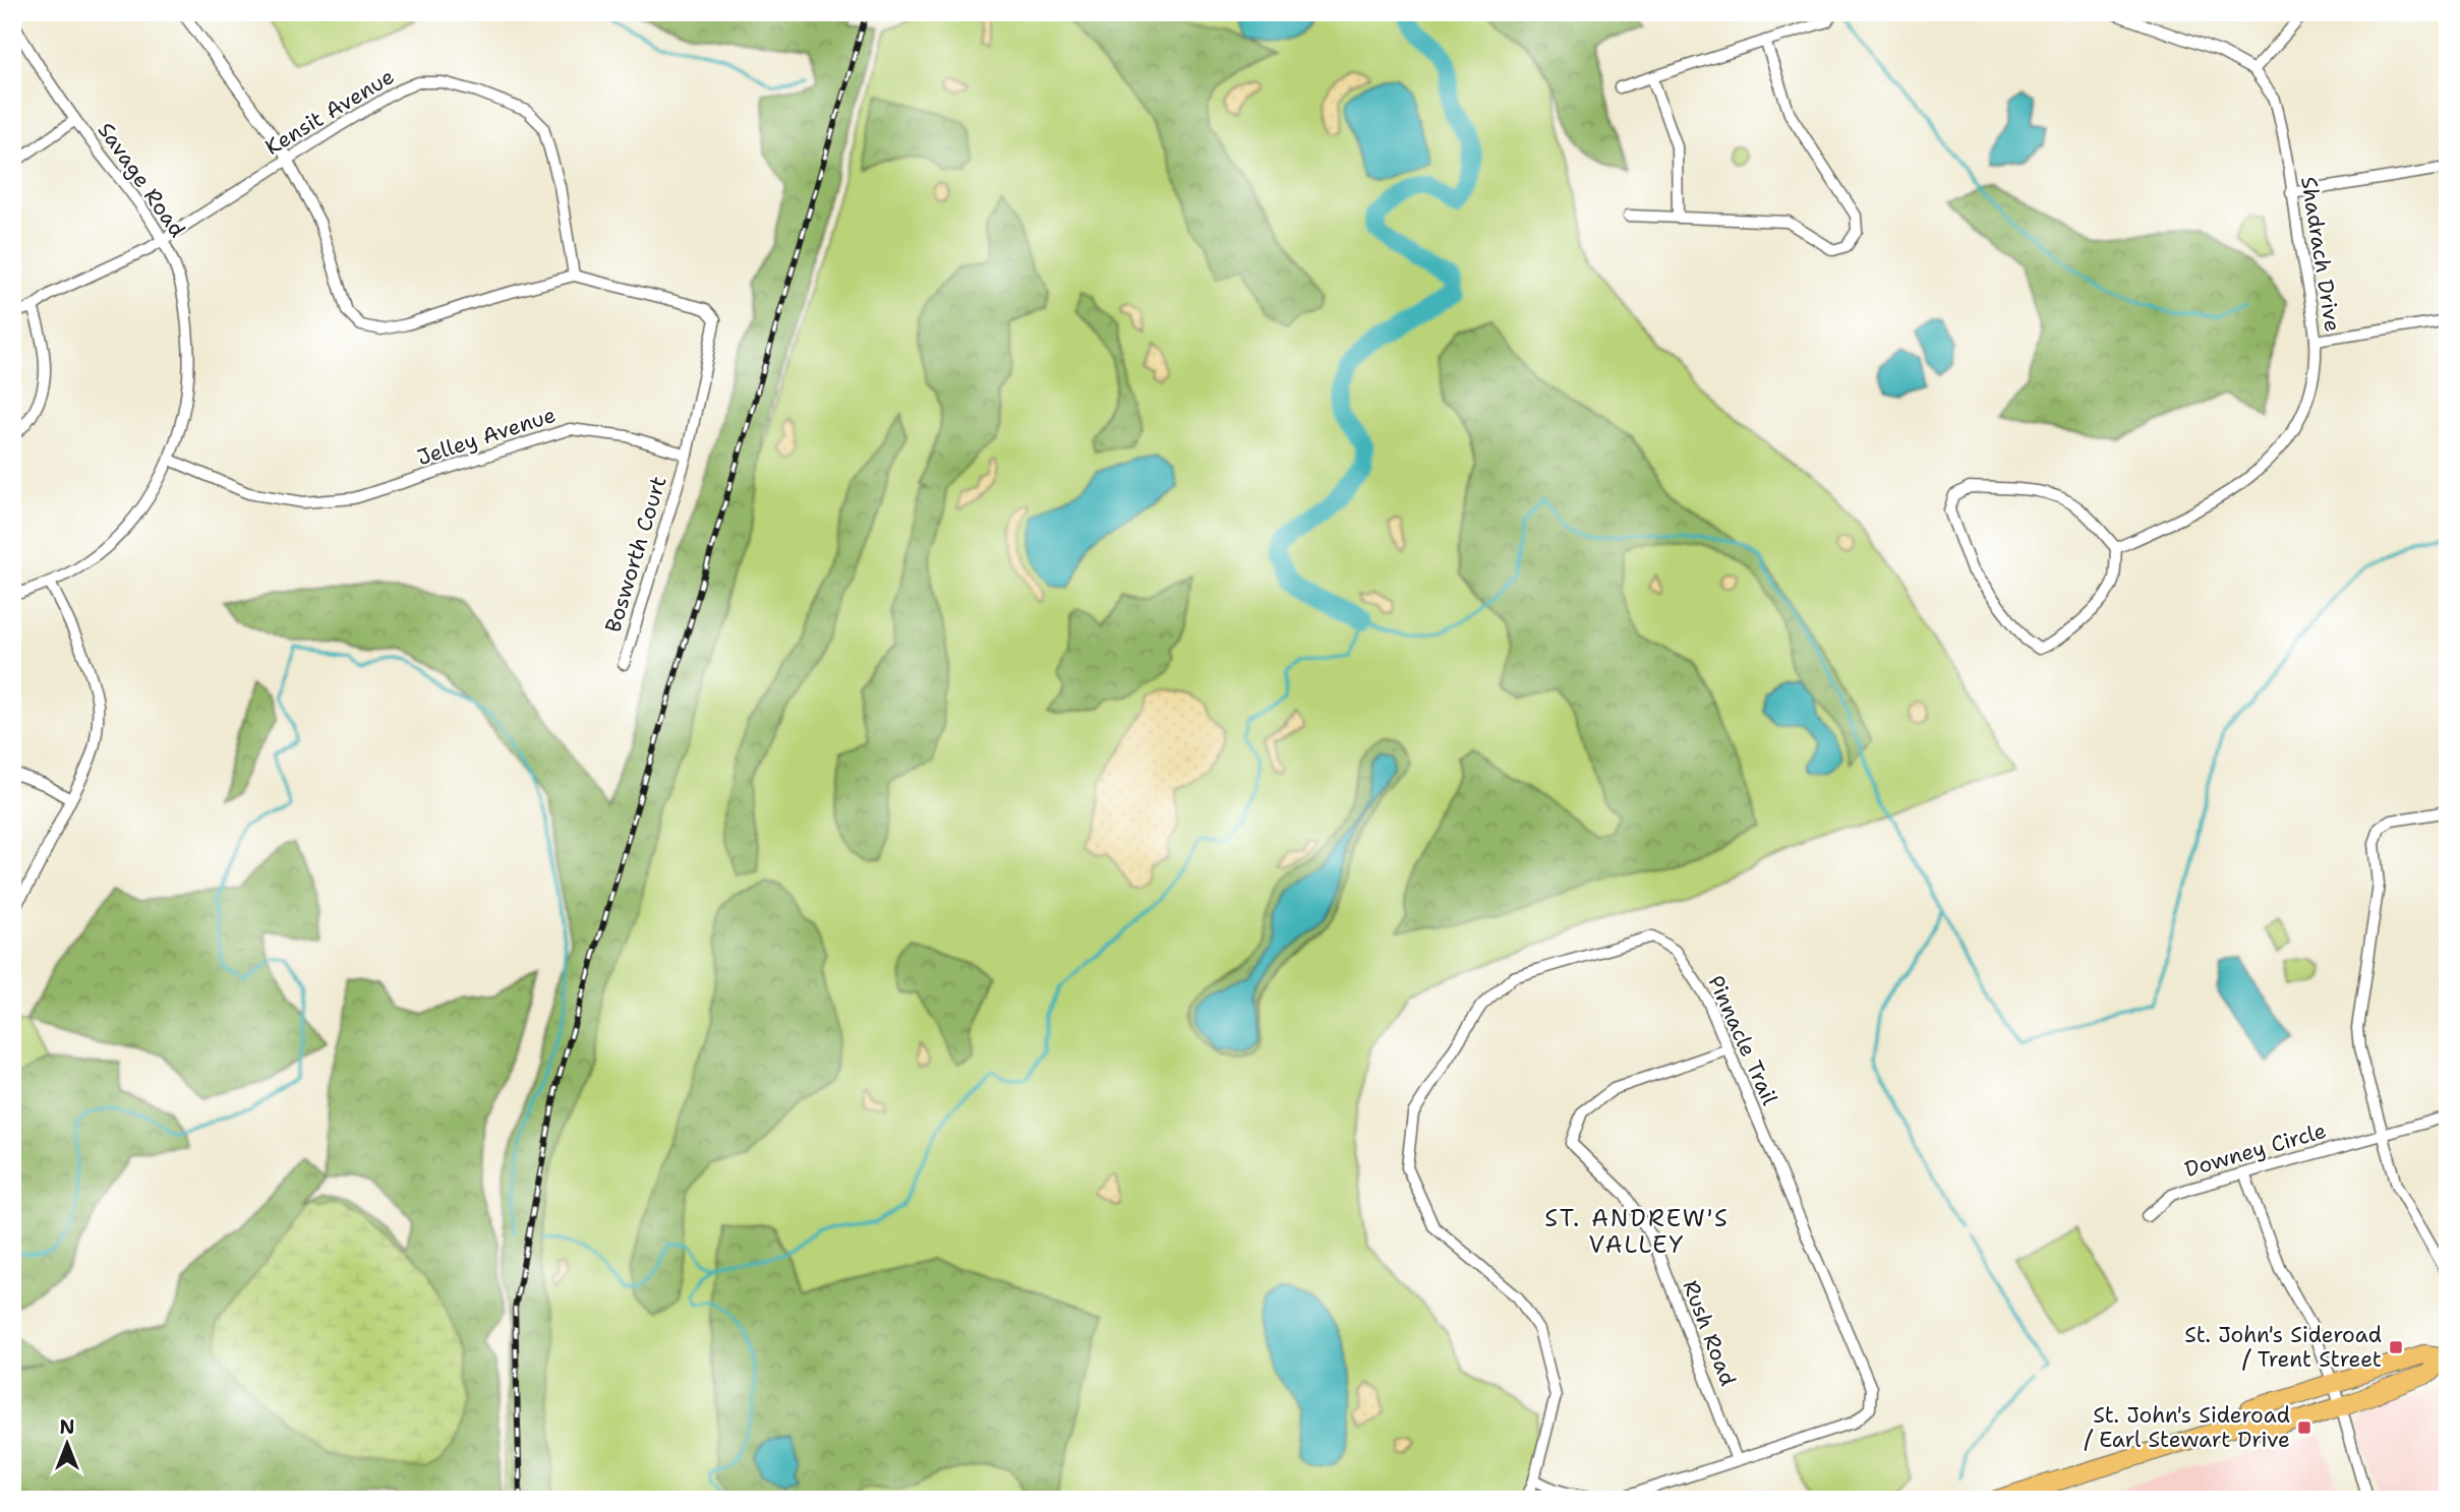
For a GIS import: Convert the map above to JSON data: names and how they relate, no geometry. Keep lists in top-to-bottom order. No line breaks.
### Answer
{"streets":{"street":["Kensit Avenue","Savage Road","Shadrach Drive","Jelley Avenue","Bosworth Court","Pinnacle Trail","Downey Circle","Rush Road"]},"crossings":[["Kensit Avenue","Savage Road"],["Savage Road","Jelley Avenue"],["Jelley Avenue","Bosworth Court"],["Pinnacle Trail","Rush Road"]],"districts":["ST. ANDREW'S VALLEY"],"places":{"transit":["St. John's Sideroad / Trent Street","St. John's Sideroad / Earl Stewart Drive"]},"north":"top"}
